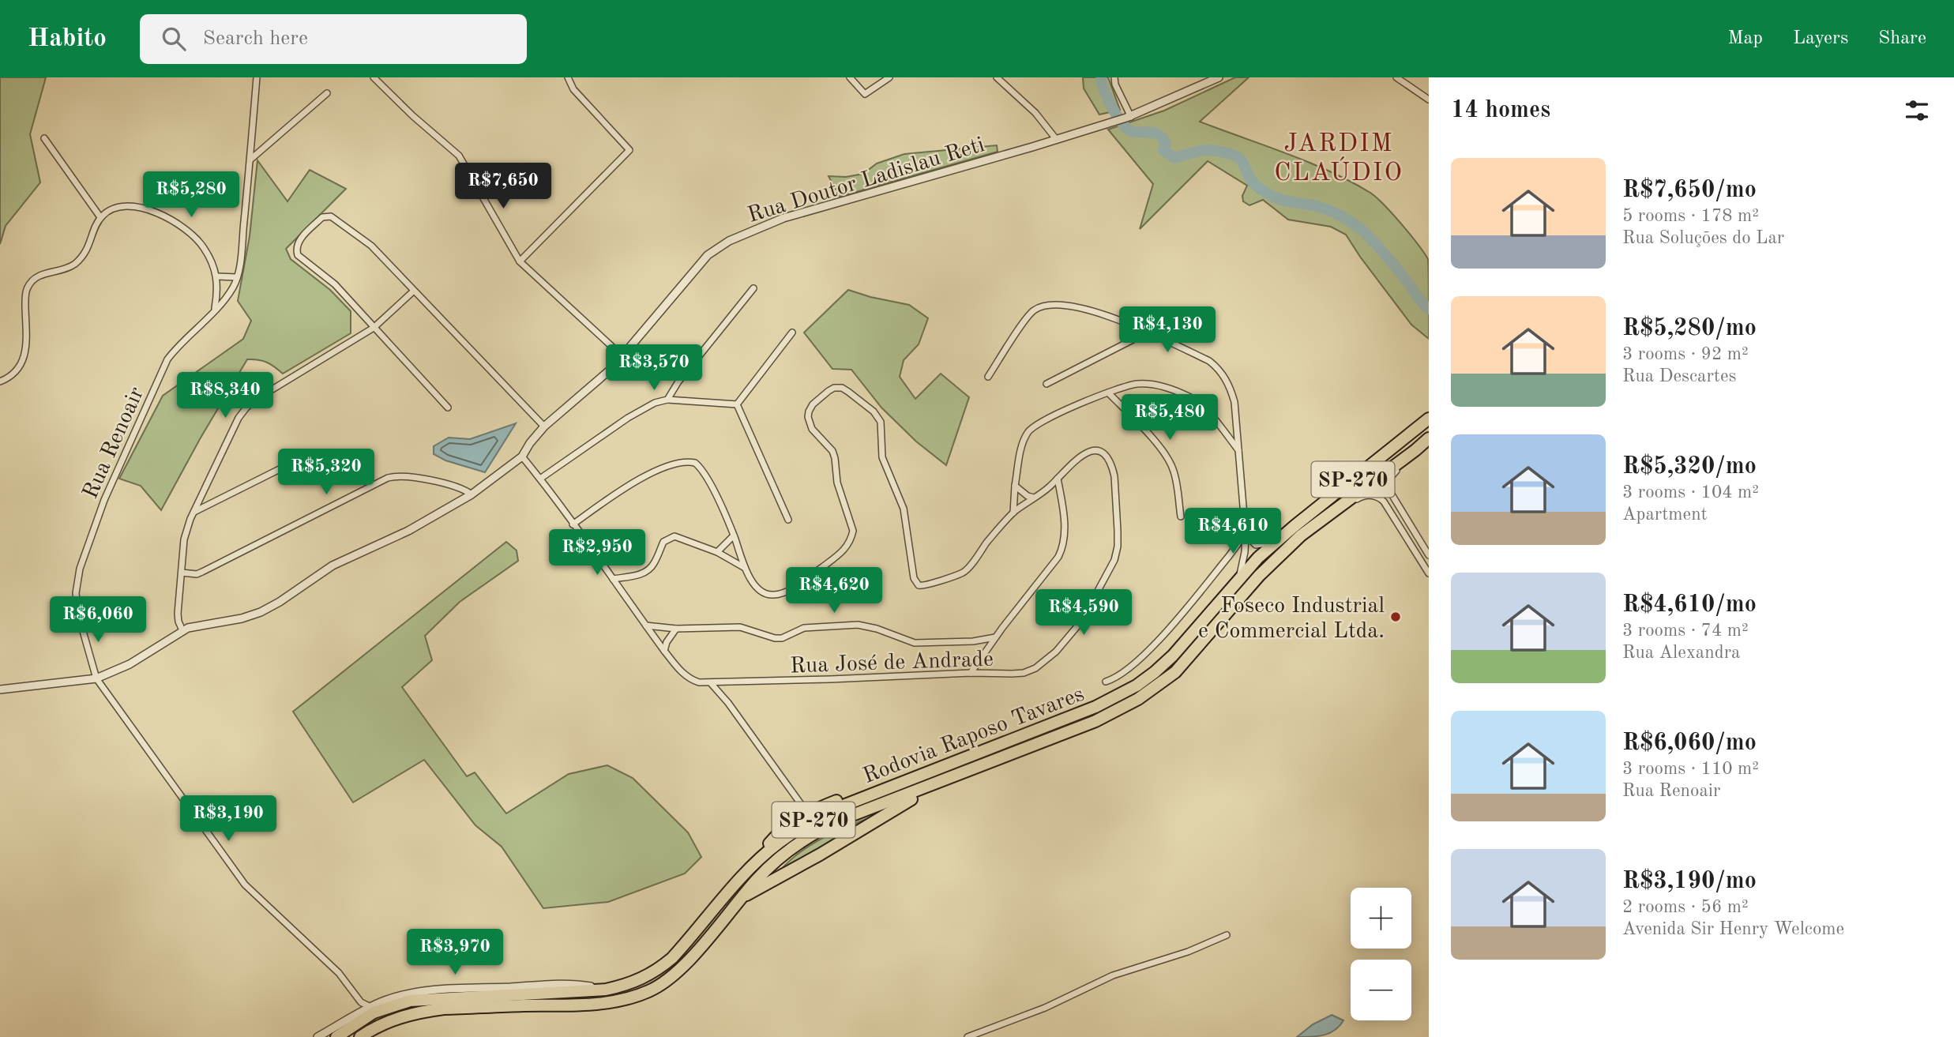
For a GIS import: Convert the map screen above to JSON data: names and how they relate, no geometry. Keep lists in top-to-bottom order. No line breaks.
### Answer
{"streets":{"highway":["SP-270","Rodovia Raposo Tavares"],"street":["Rua Doutor Ladislau Reti","Rua Renoair","Rua José de Andrade"]},"crossings":[["Rua Doutor Ladislau Reti","Rua Renoair"],["Rua Doutor Ladislau Reti","Rua José de Andrade"]],"districts":["JARDIM CLAÚDIO"],"places":["Foseco Industrial e Commercial Ltda."],"page":{"header":"Habito","search":"Search here","nav":["Map","Layers","Share"],"heading":"14 homes","list":[{"name":"R$7,650/mo","note":"5 rooms · 178 m² · Rua Soluções do Lar"},{"name":"R$5,280/mo","note":"3 rooms · 92 m² · Rua Descartes"},{"name":"R$5,320/mo","note":"3 rooms · 104 m² · Apartment"},{"name":"R$4,610/mo","note":"3 rooms · 74 m² · Rua Alexandra"},{"name":"R$6,060/mo","note":"3 rooms · 110 m² · Rua Renoair"},{"name":"R$3,190/mo","note":"2 rooms · 56 m² · Avenida Sir Henry Welcome"}],"price":["R$7,650","R$5,280","R$4,130","R$3,570","R$8,340","R$5,480","R$5,320","R$4,610","R$2,950","R$4,620","R$4,590","R$6,060","R$3,190","R$3,970"],"map_buttons":["+","−"]}}
